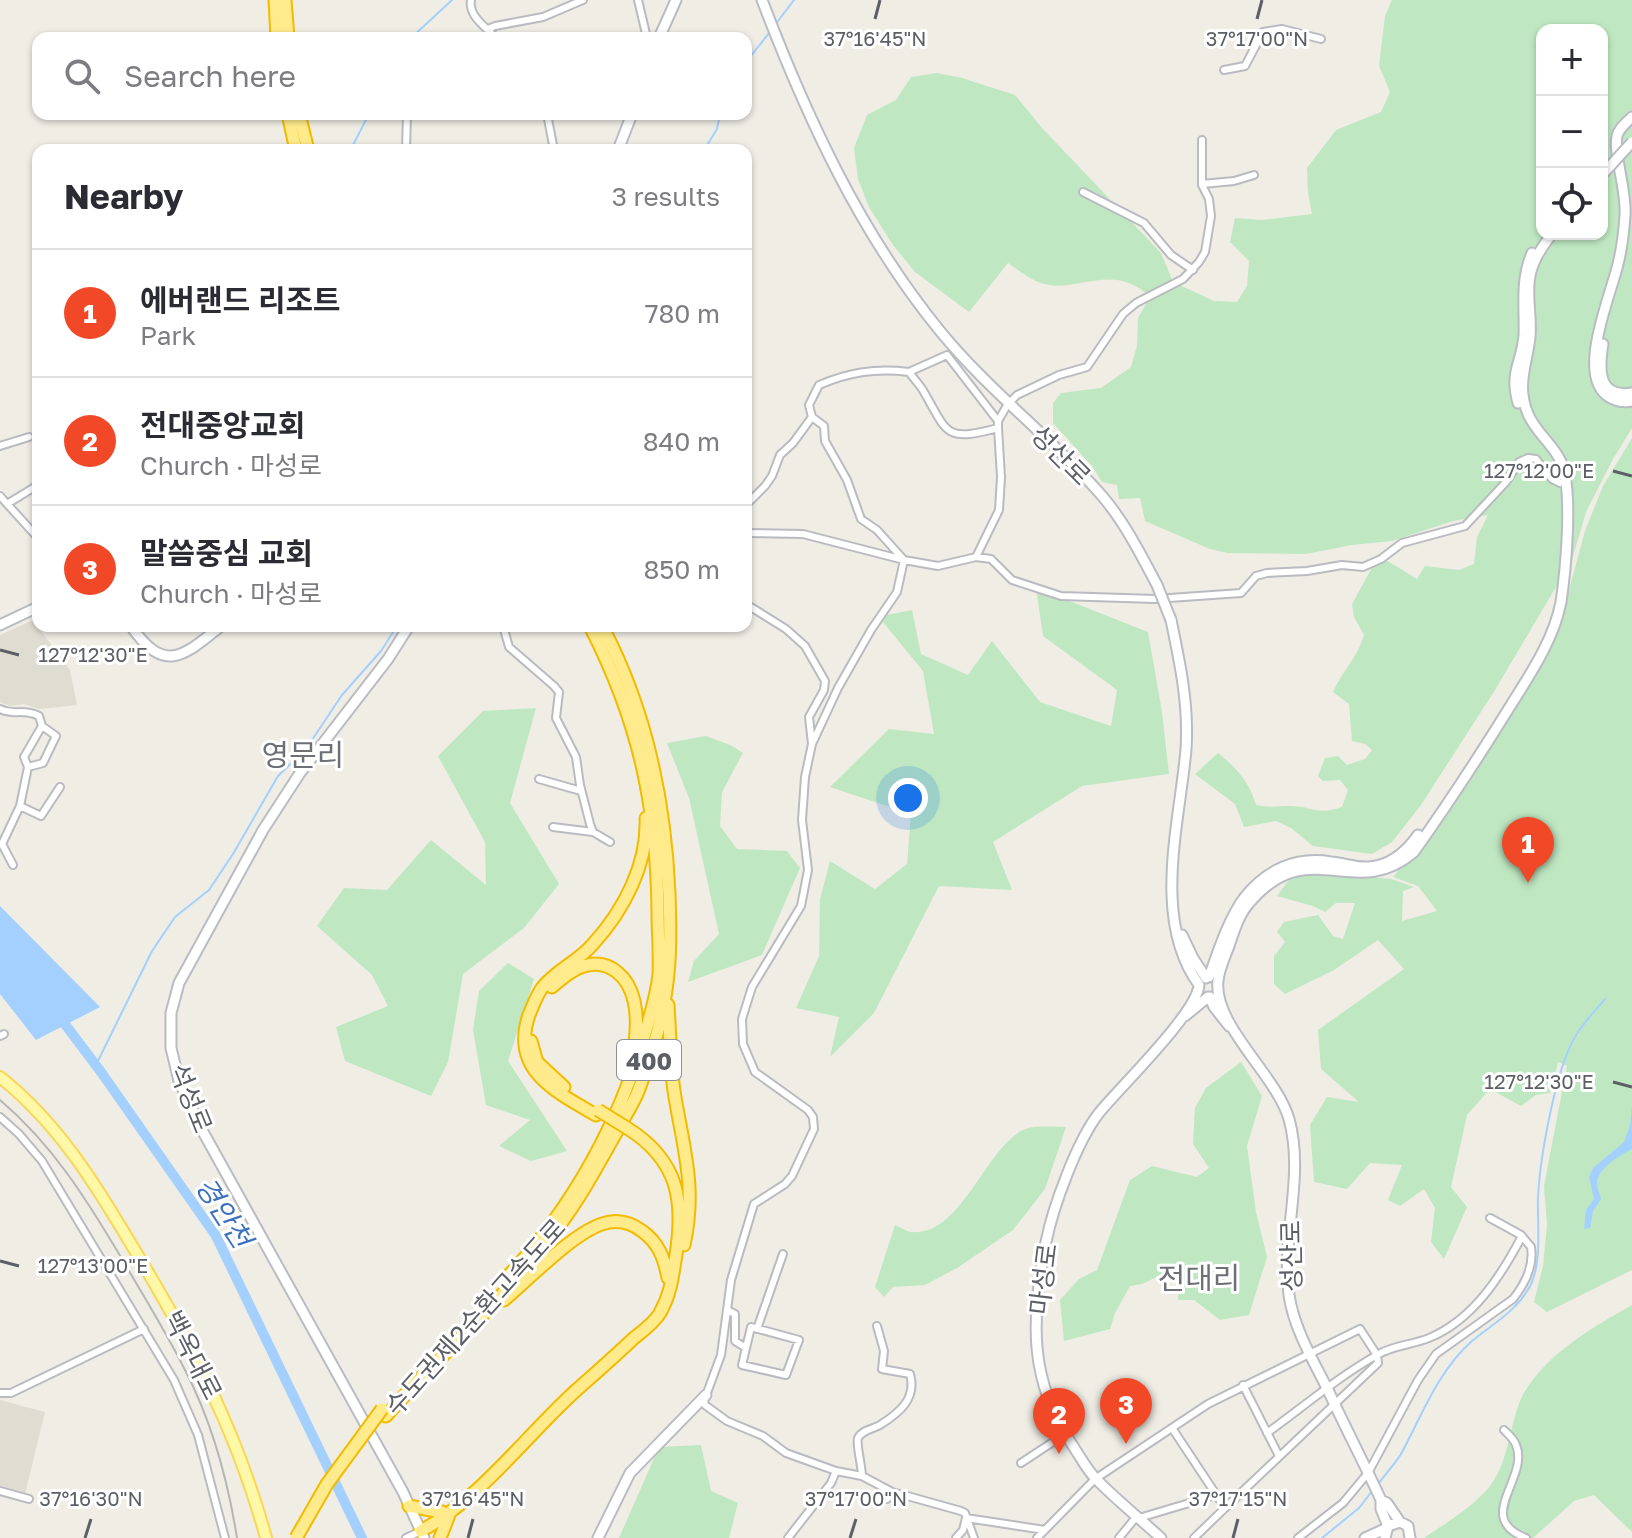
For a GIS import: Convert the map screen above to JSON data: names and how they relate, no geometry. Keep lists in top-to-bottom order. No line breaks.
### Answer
{"streets":{"highway":["400","수도권제2순환고속도로"],"main road":["백옥대로"],"street":["성산로","석성로","마성로"]},"districts":["영문리","전대리"],"water":["경안천"],"page":{"map_buttons":["+","−"],"search":"Search here","heading":["Nearby","3 results"],"list":[{"mark":"1","name":"에버랜드 리조트","note":"Park","value":"780 m"},{"mark":"2","name":"전대중앙교회","note":"Church · 마성로","value":"840 m"},{"mark":"3","name":"말씀중심 교회","note":"Church · 마성로","value":"850 m"}],"pins":["1","3","2"]},"coordinates":["37°16'45\"N","37°17'00\"N","127°12'00\"E","127°12'30\"E","127°13'00\"E","37°16'30\"N","37°17'15\"N"]}
